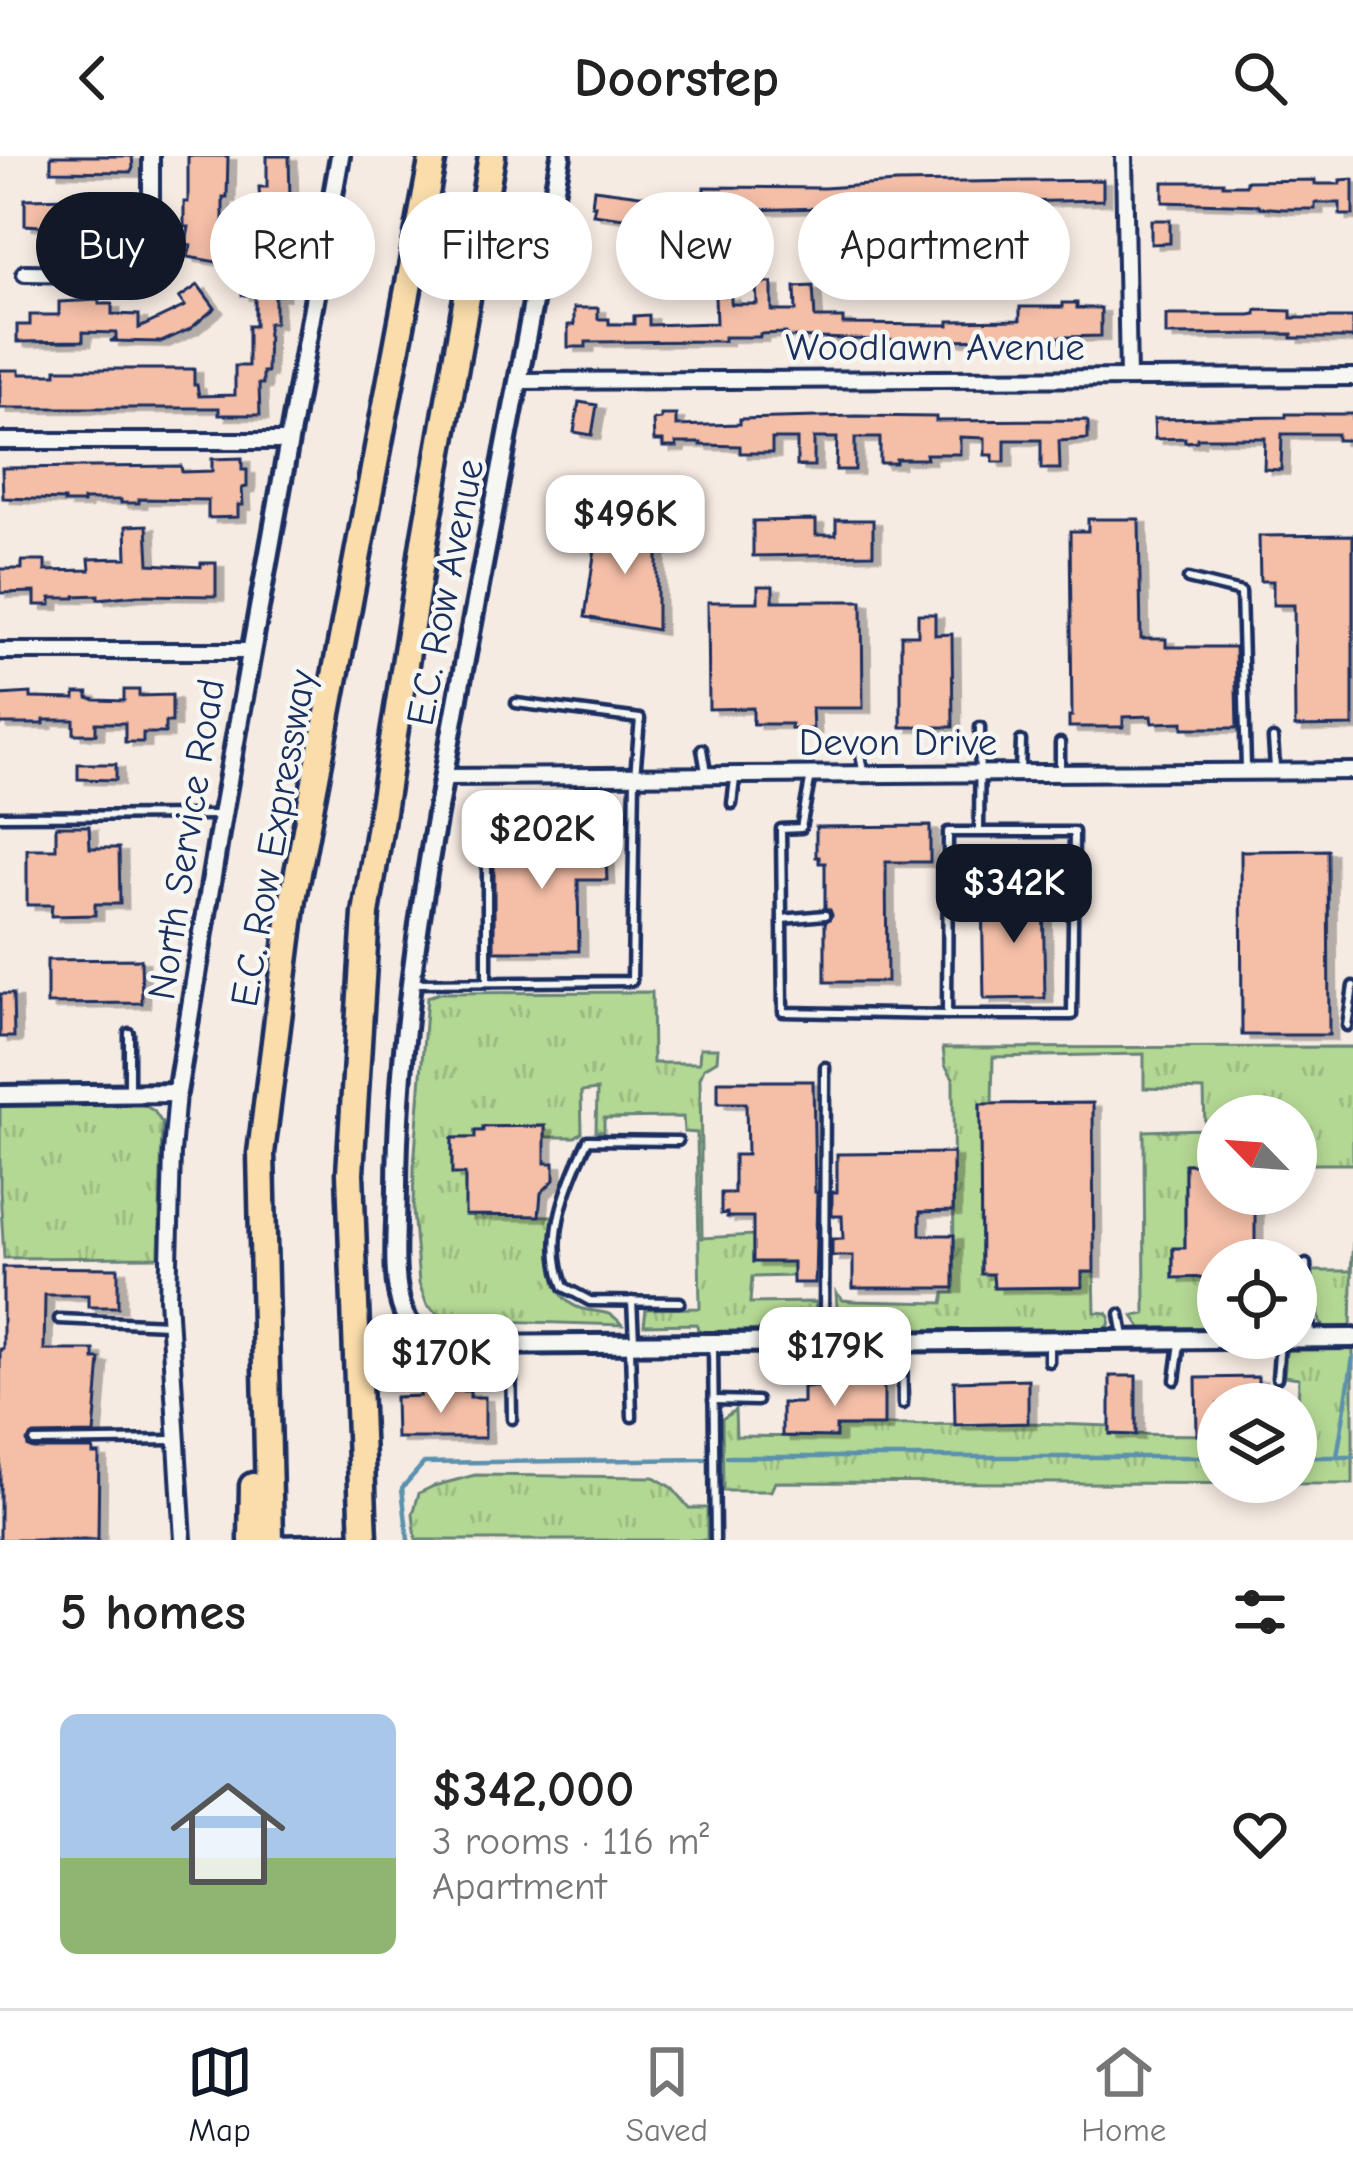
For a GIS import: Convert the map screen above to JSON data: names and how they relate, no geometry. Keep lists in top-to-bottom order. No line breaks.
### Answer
{"streets":{"highway":["E.C. Row Expressway"],"street":["Woodlawn Avenue","E.C. Row Avenue","Devon Drive","North Service Road"]},"crossings":[["Woodlawn Avenue","E.C. Row Avenue"],["E.C. Row Avenue","Devon Drive"]],"north":"top left","page":{"header":"Doorstep","chip":["Buy","Rent","Filters","New","Apartment"],"price":["$496K","$202K","$342K","$179K","$170K"],"heading":"5 homes","list":[{"name":"$342,000","note":"3 rooms · 116 m² · Apartment"}],"tabs":["Map","Saved","Home"]}}
